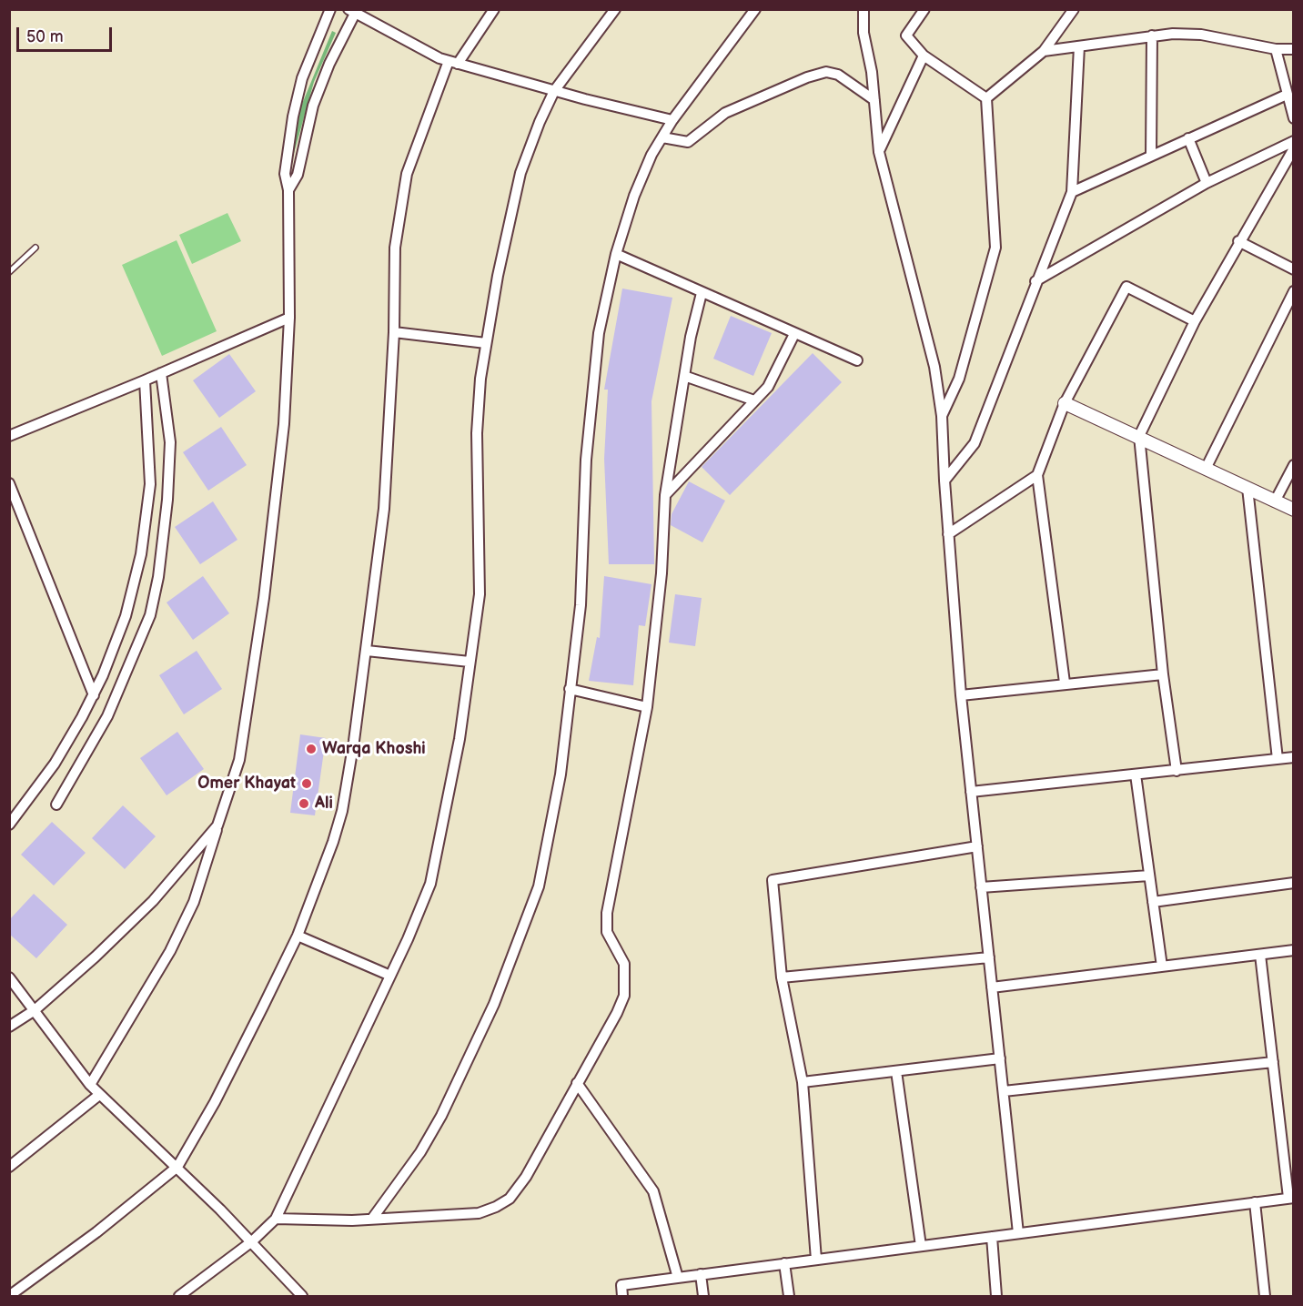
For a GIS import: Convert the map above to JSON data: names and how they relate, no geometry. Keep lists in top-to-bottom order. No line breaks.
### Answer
{"places":["Warqa Khoshi","Omer Khayat","Ali"],"scale_bar":"50 m"}
